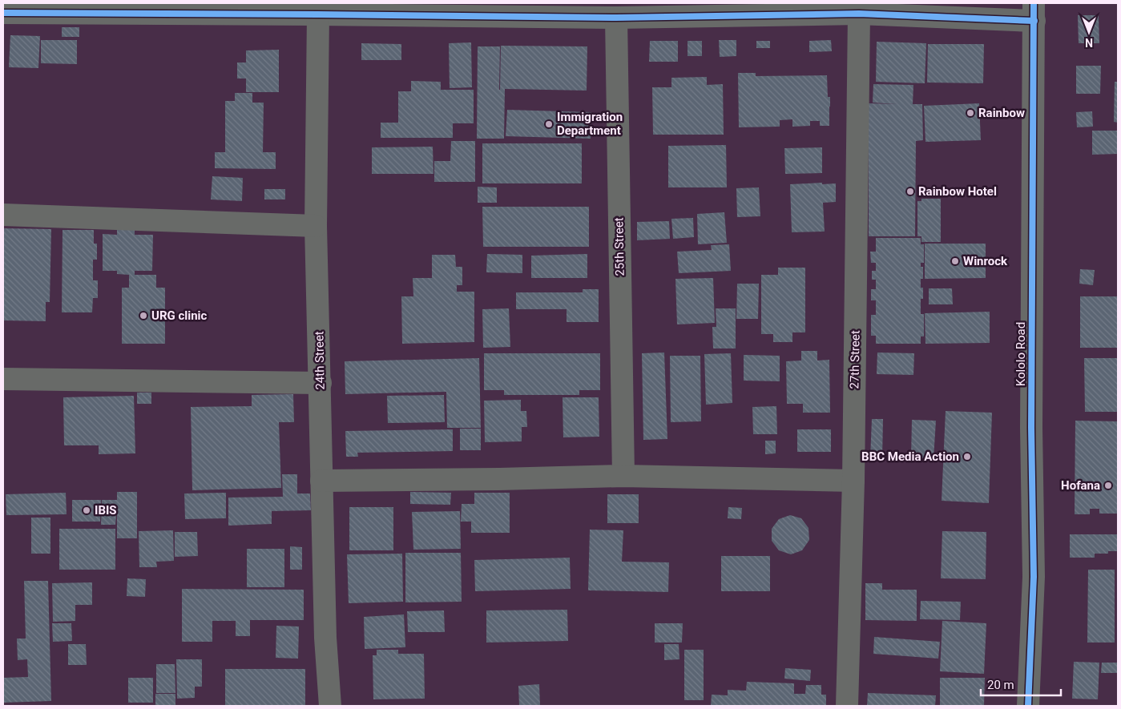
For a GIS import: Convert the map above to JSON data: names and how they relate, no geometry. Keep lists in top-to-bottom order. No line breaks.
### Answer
{"streets":{"street":["25th Street","Kololo Road","27th Street","24th Street"]},"places":["Rainbow","Immigration Department","Rainbow Hotel","Winrock","URG clinic","BBC Media Action","Hofana","IBIS"],"scale_bar":"20 m","north":"bottom"}
